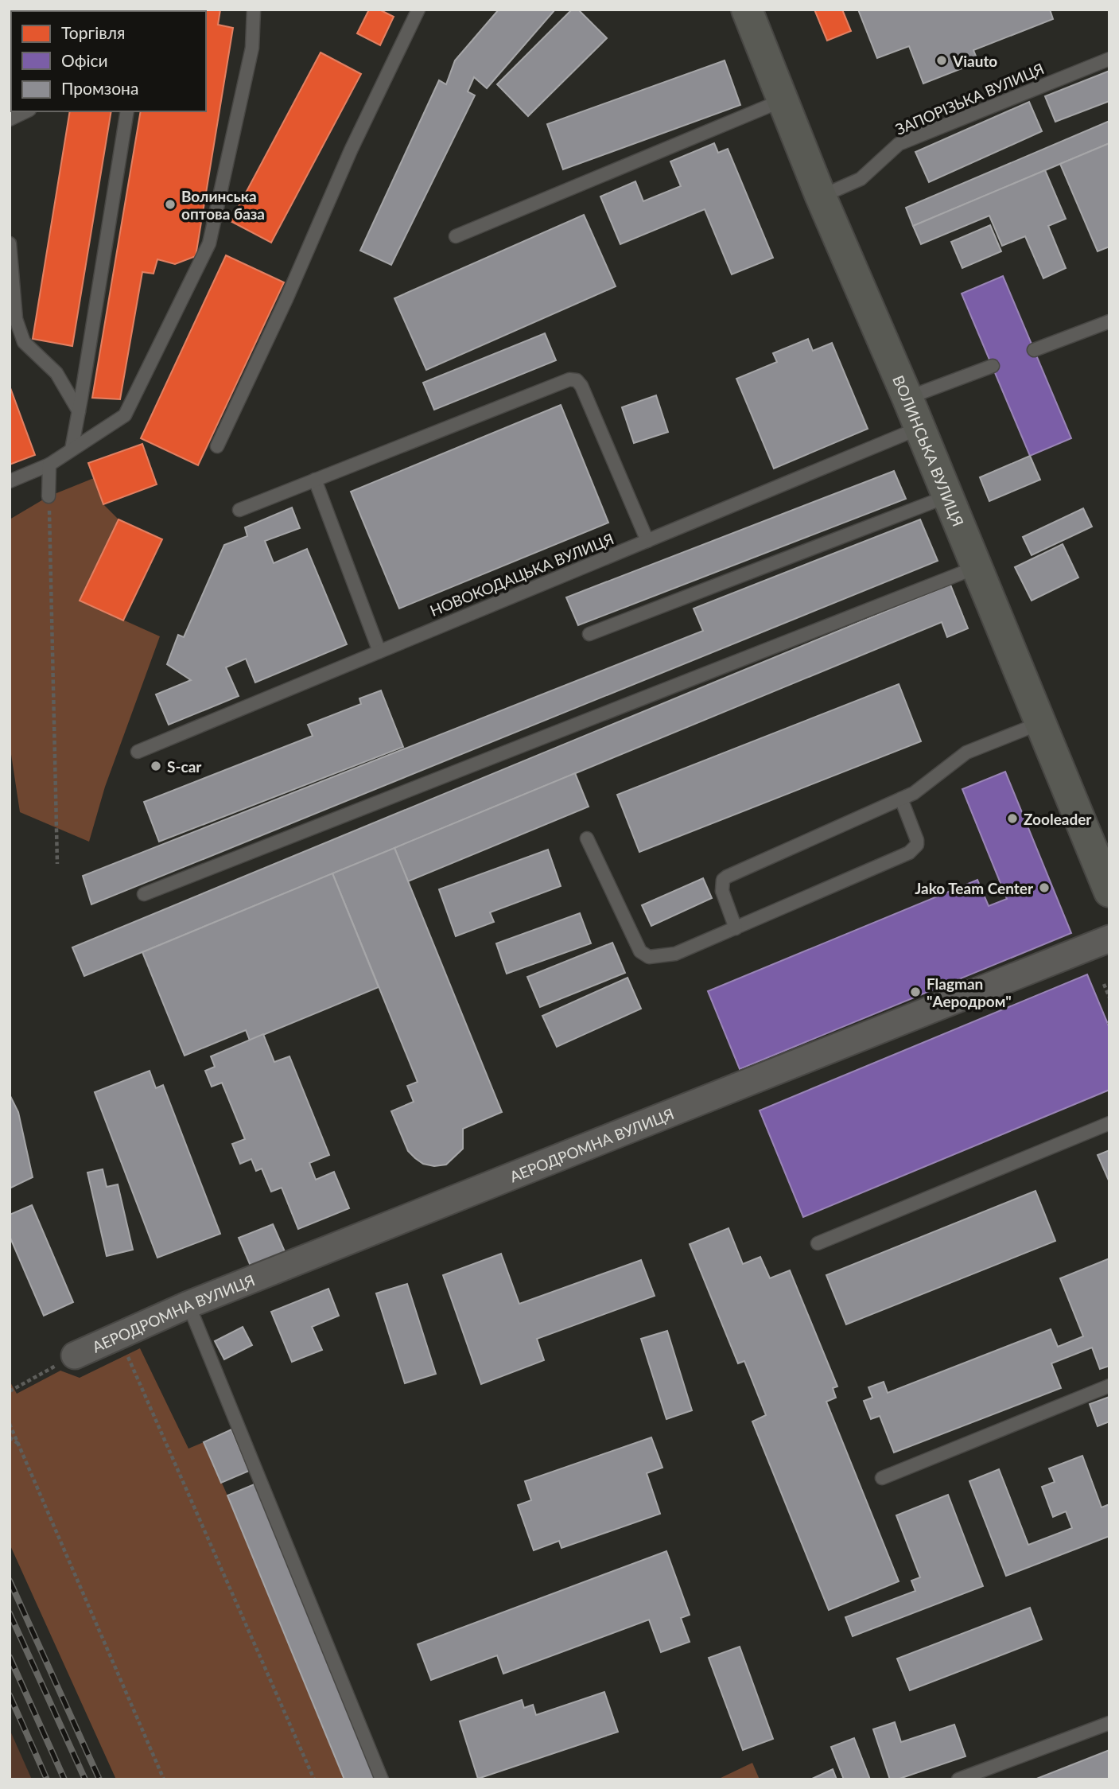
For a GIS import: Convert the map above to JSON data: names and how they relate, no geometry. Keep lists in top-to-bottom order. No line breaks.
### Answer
{"streets":{"street":["ВОЛИНСЬКА ВУЛИЦЯ","АЕРОДРОМНА ВУЛИЦЯ"],"lane":["ЗАПОРІЗЬКА ВУЛИЦЯ","НОВОКОДАЦЬКА ВУЛИЦЯ"]},"crossings":[["ЗАПОРІЗЬКА ВУЛИЦЯ","ВОЛИНСЬКА ВУЛИЦЯ"],["ВОЛИНСЬКА ВУЛИЦЯ","НОВОКОДАЦЬКА ВУЛИЦЯ"]],"places":["Viauto","Волинська оптова база","S-car","Zooleader","Jako Team Center","Flagman \"Аеродром\""],"legend":["Торгівля","Офіси","Промзона"]}
